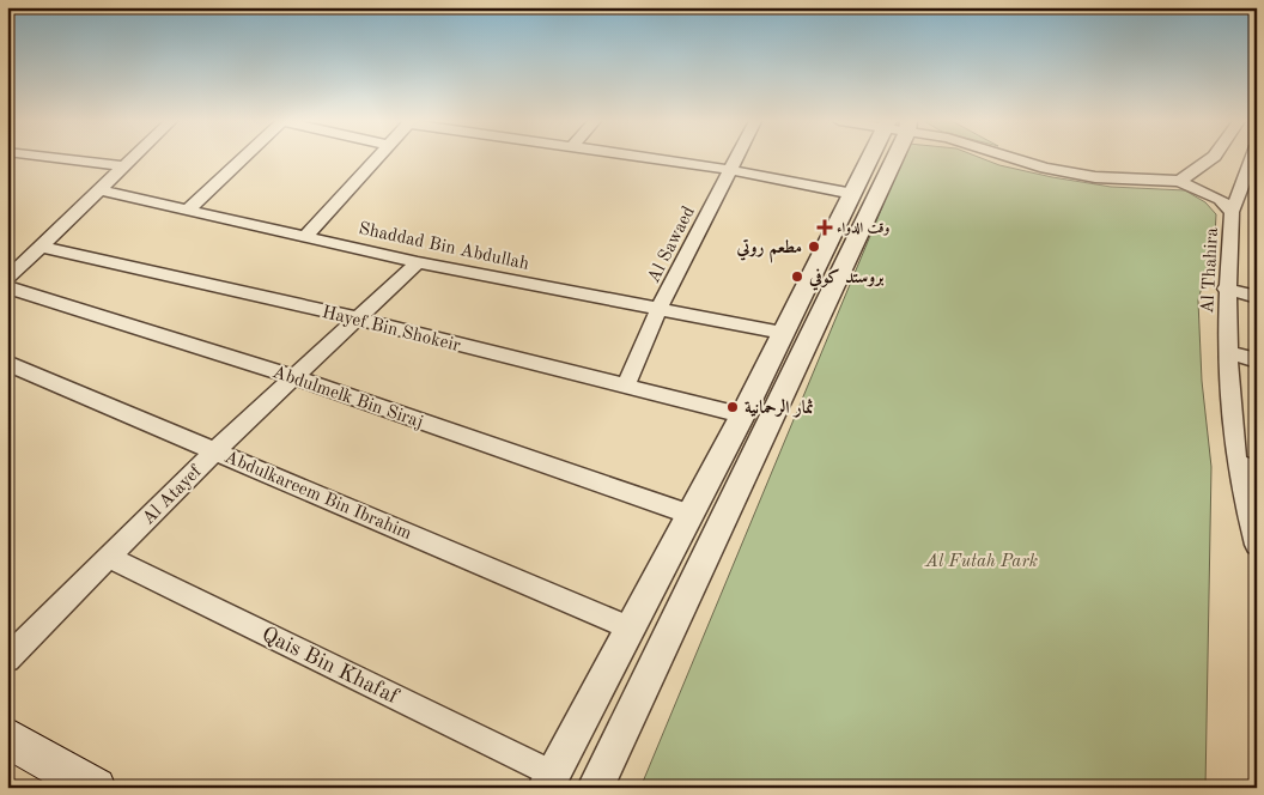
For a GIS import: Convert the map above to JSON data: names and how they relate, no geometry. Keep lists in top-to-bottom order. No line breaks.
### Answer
{"streets":{"street":["Al Sawaed","Shaddad Bin Abdullah","Al Thahira","Hayef Bin Shokeir","Abdulmelk Bin Siraj","Al Atayef","Abdulkareem Bin Ibrahim","Qais Bin Khafaf"]},"crossings":[["Al Sawaed","Shaddad Bin Abdullah"],["Al Sawaed","Hayef Bin Shokeir"],["Shaddad Bin Abdullah","Al Atayef"],["Hayef Bin Shokeir","Al Atayef"],["Abdulmelk Bin Siraj","Al Atayef"],["Al Atayef","Abdulkareem Bin Ibrahim"],["Al Atayef","Qais Bin Khafaf"]],"parks":["Al Futah Park"],"places":{"health":["وقت الدواء"],"other":["مطعم روتي","بروستد كوفي","ثمار الرحمانية"]}}
